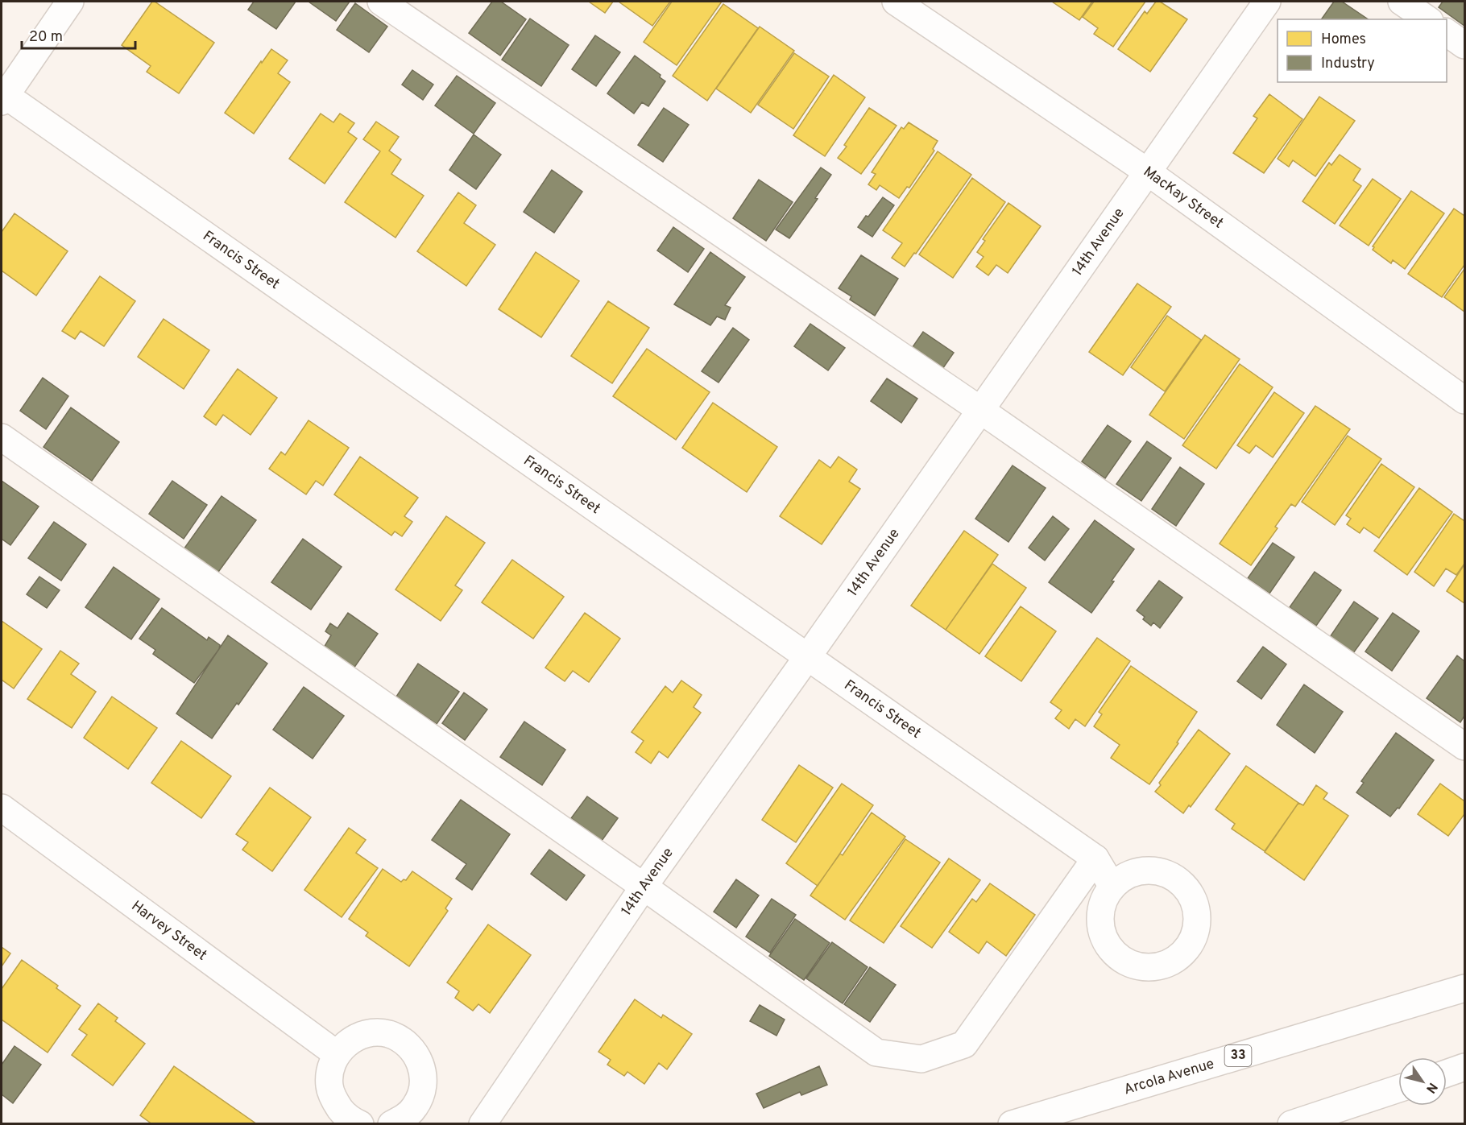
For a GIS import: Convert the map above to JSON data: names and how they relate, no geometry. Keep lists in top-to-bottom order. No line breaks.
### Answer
{"streets":{"street":["MacKay Street","14th Avenue","Francis Street","Harvey Street","33","Arcola Avenue"]},"crossings":[["MacKay Street","14th Avenue"],["14th Avenue","Francis Street"]],"legend":["Homes","Industry"],"scale_bar":"20 m","north":"bottom right"}
